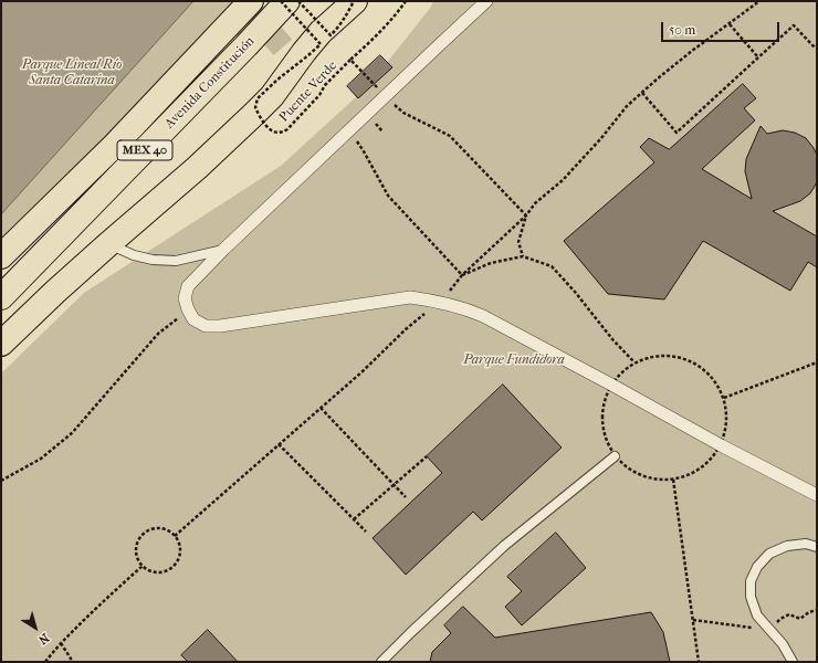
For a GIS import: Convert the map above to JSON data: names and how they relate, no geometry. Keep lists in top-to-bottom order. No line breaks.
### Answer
{"streets":{"highway":["Avenida Constitución","MEX 40"],"path":["Puente Verde"]},"parks":["Parque Lineal Río Santa Catarina","Parque Fundidora"],"scale_bar":"50 m","north":"bottom right"}
